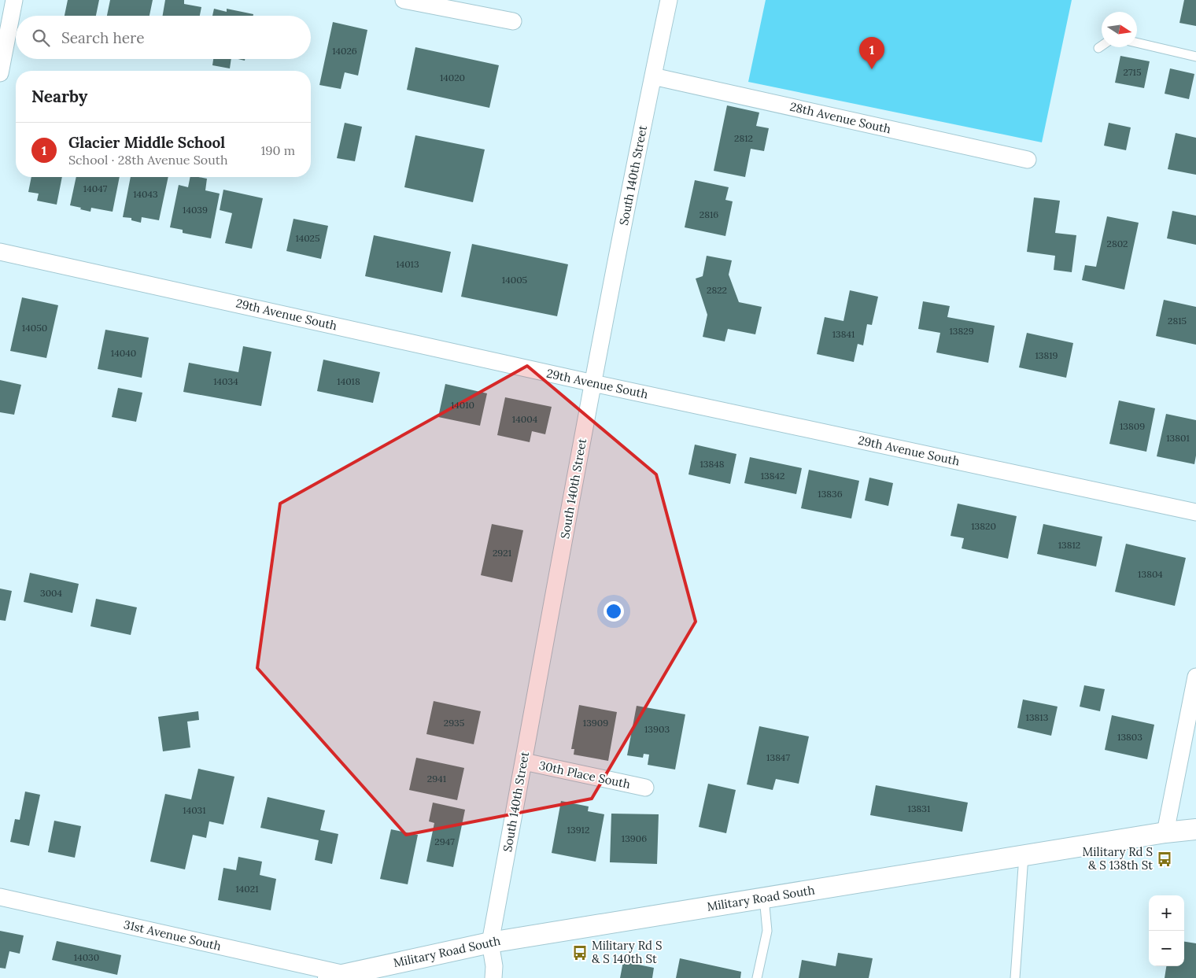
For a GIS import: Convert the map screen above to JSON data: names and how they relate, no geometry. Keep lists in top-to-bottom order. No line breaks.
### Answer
{"streets":{"street":["28th Avenue South","South 140th Street","29th Avenue South","30th Place South","Military Road South","31st Avenue South"]},"crossings":[["28th Avenue South","South 140th Street"],["South 140th Street","29th Avenue South"],["South 140th Street","30th Place South"],["South 140th Street","Military Road South"],["Military Road South","31st Avenue South"]],"places":{"bus stop":["Military Rd S & S 138th St","Military Rd S & S 140th St"]},"house_numbers":["14026","2715","14020","2812","14047","14043","14039","2816","14025","2802","14013","14005","2822","2815","14050","13829","13841","14040","13819","14034","14018","14010","14004","13809","13801","13848","13842","13836","13820","13812","2921","13804","3004","13813","2935","13909","13903","13803","13847","2941","13831","14031","13912","13906","2947","14021","14030"],"north":"right","page":{"search":"Search here","pins":"1","heading":"Nearby","list":[{"mark":"1","name":"Glacier Middle School","note":"School · 28th Avenue South","value":"190 m"}],"map_buttons":["+","−"]}}
